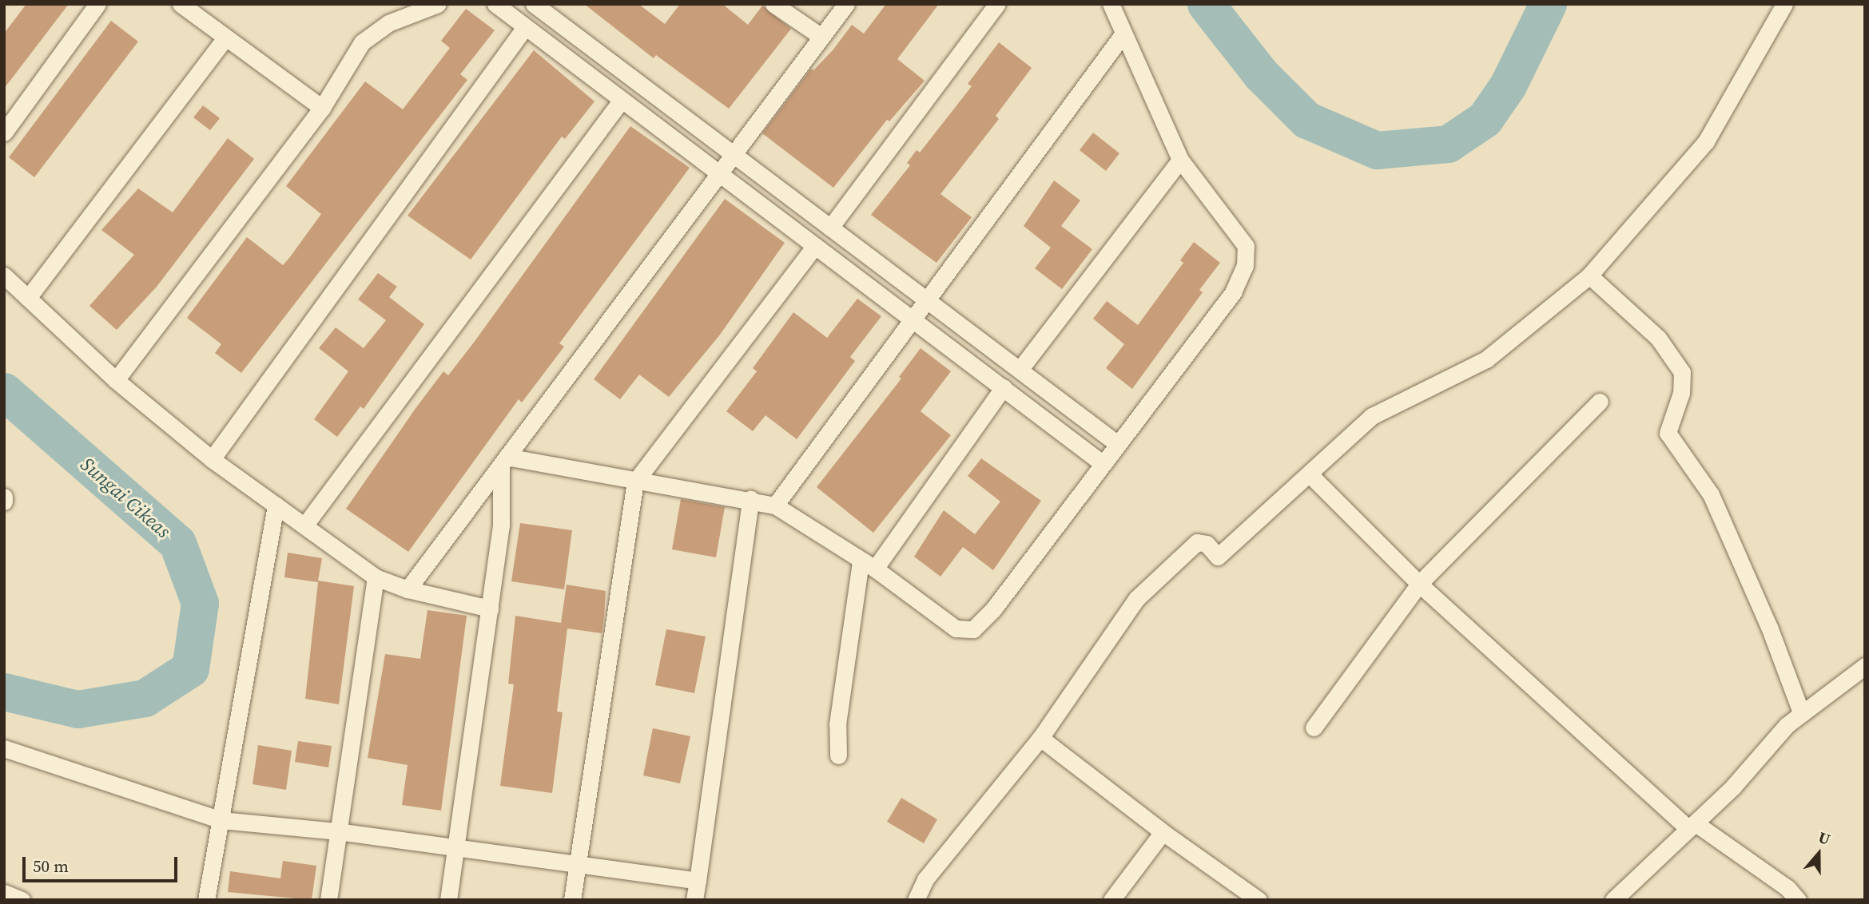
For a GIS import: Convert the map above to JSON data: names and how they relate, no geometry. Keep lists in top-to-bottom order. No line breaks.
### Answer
{"water":["Sungai Cikeas"],"scale_bar":"50 m","north":"top"}
